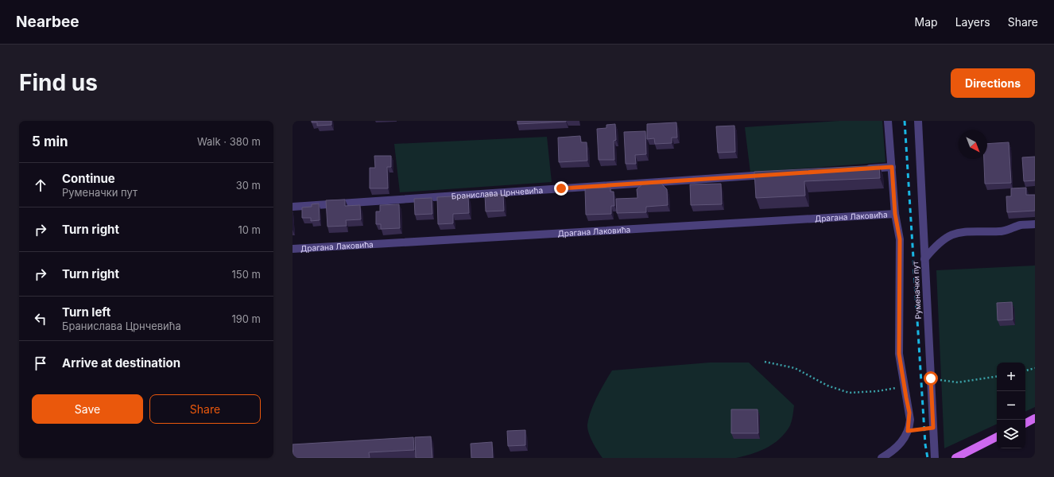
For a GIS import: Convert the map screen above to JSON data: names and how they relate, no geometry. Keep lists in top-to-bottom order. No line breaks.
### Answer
{"streets":{"street":["Бранислава Црнчевића","Драгана Лаковића","Руменачки пут"]},"north":"bottom right","page":{"header":"Nearbee","nav":["Map","Layers","Share"],"buttons":["Directions",["Save","Share"]],"title":"Find us","heading":["5 min","Walk · 380 m"],"list":[["Continue","Руменачки пут","30 m"],["Turn right","10 m"],["Turn right","150 m"],["Turn left","Бранислава Црнчевића","190 m"],"Arrive at destination"],"map_buttons":["+","−"]}}
